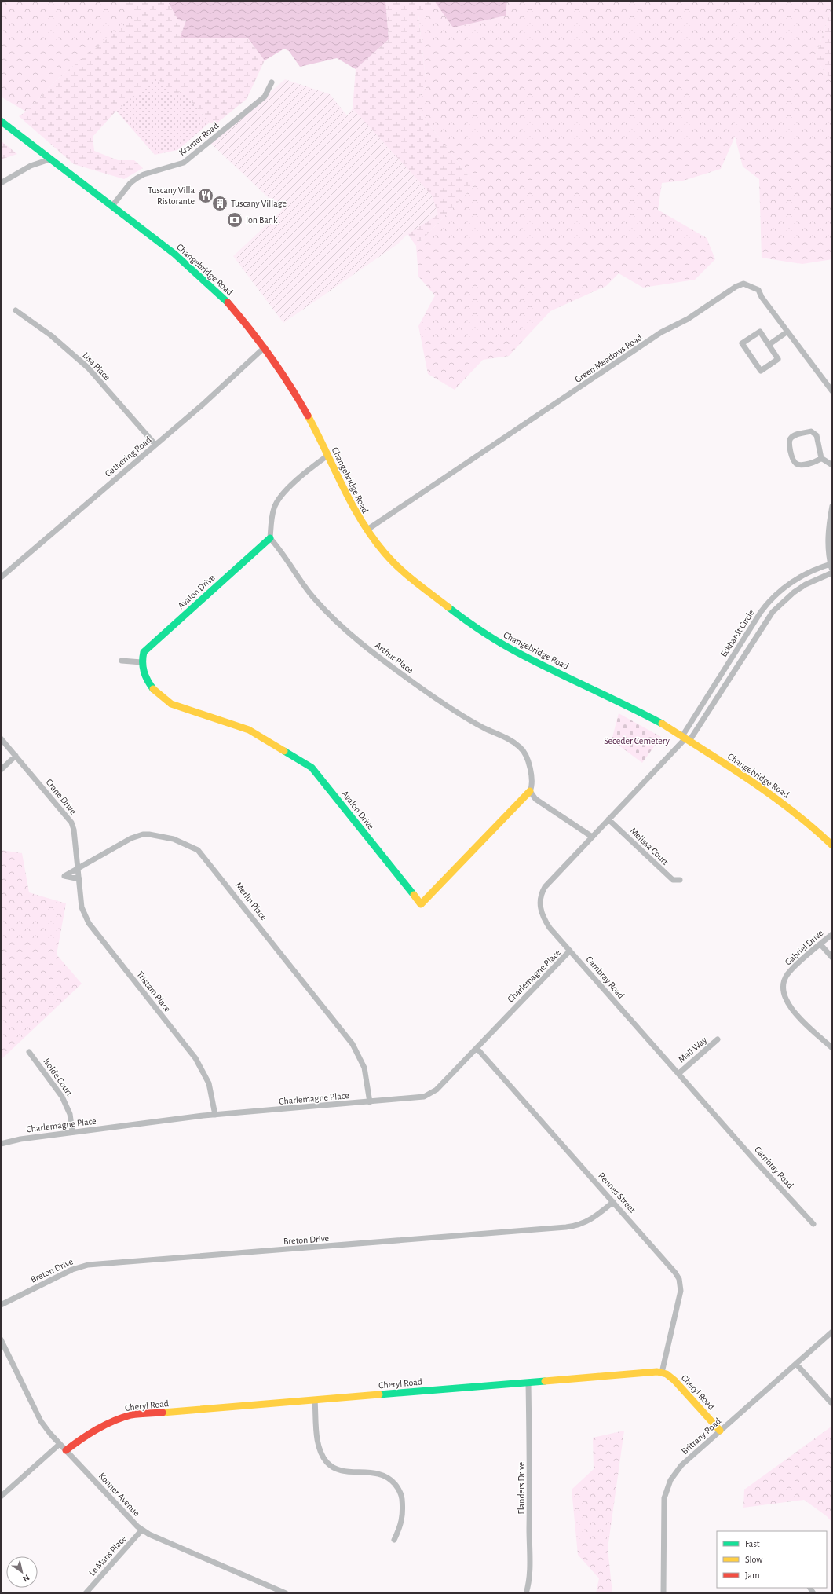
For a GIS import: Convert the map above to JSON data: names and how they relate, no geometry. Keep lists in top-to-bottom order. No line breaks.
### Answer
{"streets":{"street":["Kramer Road","Changebridge Road","Green Meadows Road","Lisa Place","Gathering Road","Avalon Drive","Eckhardt Circle","Arthur Place","Crane Drive","Melissa Court","Merlin Place","Gabriel Drive","Charlemagne Place","Cambray Road","Tristam Place","Mall Way","Isolde Court","Rennes Street","Breton Drive","Cheryl Road","Brittany Road","Flanders Drive","Konner Avenue","Le Mans Place"]},"crossings":[["Kramer Road","Changebridge Road"],["Changebridge Road","Green Meadows Road"],["Changebridge Road","Gathering Road"],["Changebridge Road","Eckhardt Circle"],["Changebridge Road","Cambray Road"],["Lisa Place","Gathering Road"],["Avalon Drive","Arthur Place"],["Eckhardt Circle","Cambray Road"],["Crane Drive","Merlin Place"],["Crane Drive","Tristam Place"],["Melissa Court","Cambray Road"],["Merlin Place","Charlemagne Place"],["Merlin Place","Tristam Place"],["Charlemagne Place","Cambray Road"],["Charlemagne Place","Tristam Place"],["Charlemagne Place","Isolde Court"],["Charlemagne Place","Rennes Street"],["Cambray Road","Mall Way"],["Rennes Street","Breton Drive"],["Rennes Street","Cheryl Road"],["Cheryl Road","Brittany Road"],["Cheryl Road","Flanders Drive"],["Cheryl Road","Konner Avenue"],["Konner Avenue","Le Mans Place"]],"parks":["Seceder Cemetery"],"places":{"restaurant":["Tuscany Villa Ristorante"],"building":["Tuscany Village"],"bank":["Ion Bank"]},"legend":["Fast","Slow","Jam"],"north":"bottom right"}
